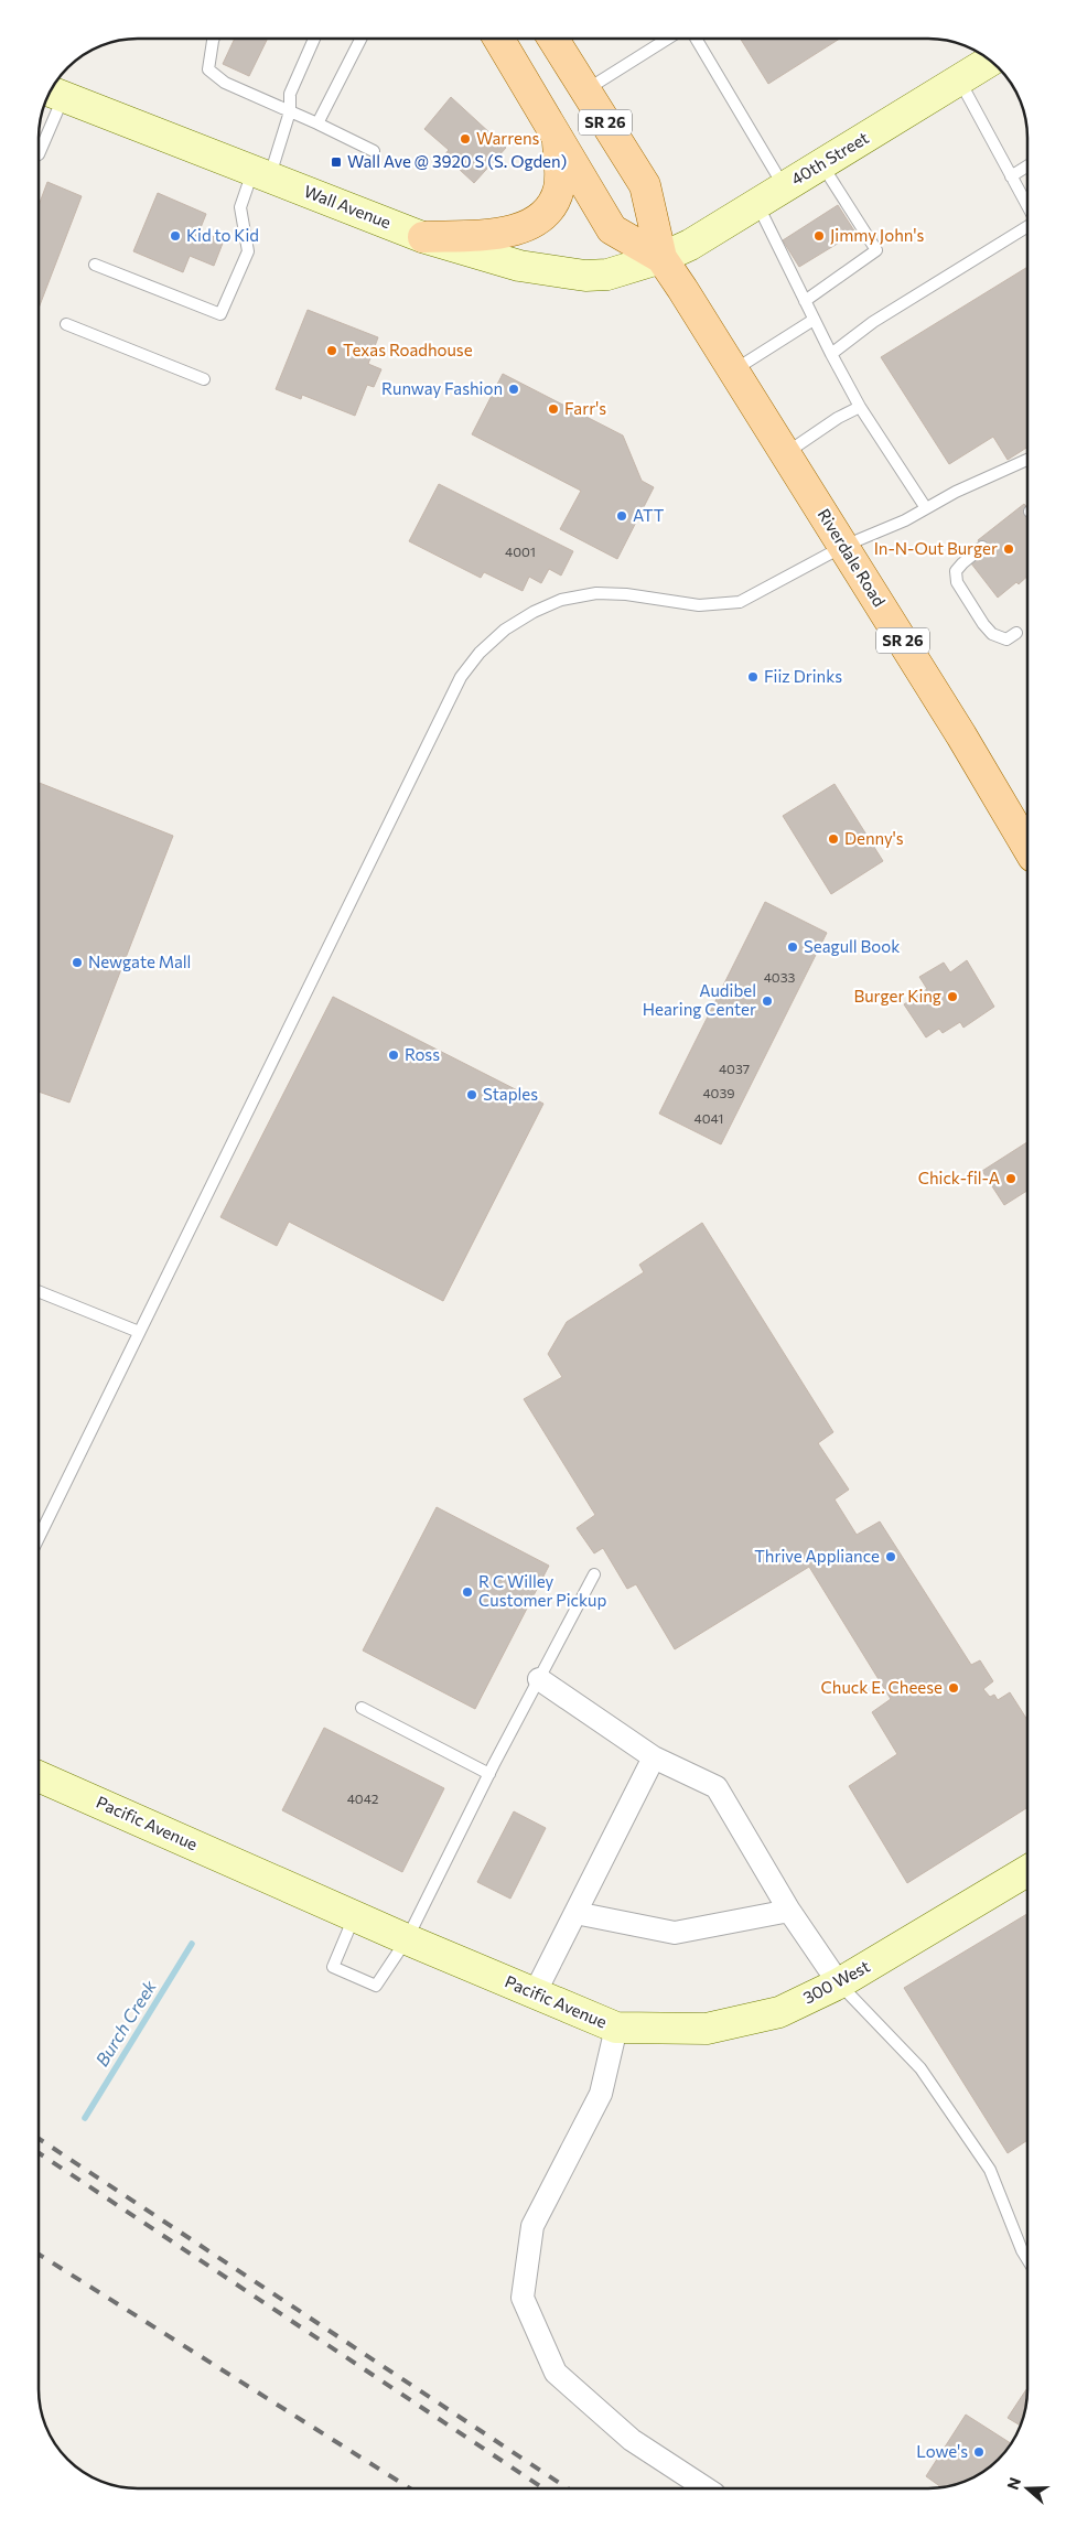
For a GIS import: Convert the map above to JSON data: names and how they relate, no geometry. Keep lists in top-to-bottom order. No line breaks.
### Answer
{"streets":{"main road":["SR 26","Riverdale Road"],"street":["40th Street","Wall Avenue","Pacific Avenue","300 West"]},"crossings":[["SR 26","40th Street"],["SR 26","Wall Avenue"],["SR 26","Riverdale Road"],["40th Street","Wall Avenue"],["40th Street","Riverdale Road"],["Wall Avenue","Riverdale Road"],["Pacific Avenue","300 West"]],"water":["Burch Creek"],"places":{"other":["Warrens","Kid to Kid","Jimmy John's","Texas Roadhouse","Runway Fashion","Farr's","ATT","In-N-Out Burger","Fiiz Drinks","Denny's","Seagull Book","Newgate Mall","Burger King","Audibel Hearing Center","Ross","Staples","Chick-fil-A","Thrive Appliance","R C Willey Customer Pickup","Chuck E. Cheese","Lowe's"],"transit":["Wall Ave @ 3920 S (S. Ogden)"]},"house_numbers":["4001","4033","4037","4039","4041","4042"],"north":"left"}
